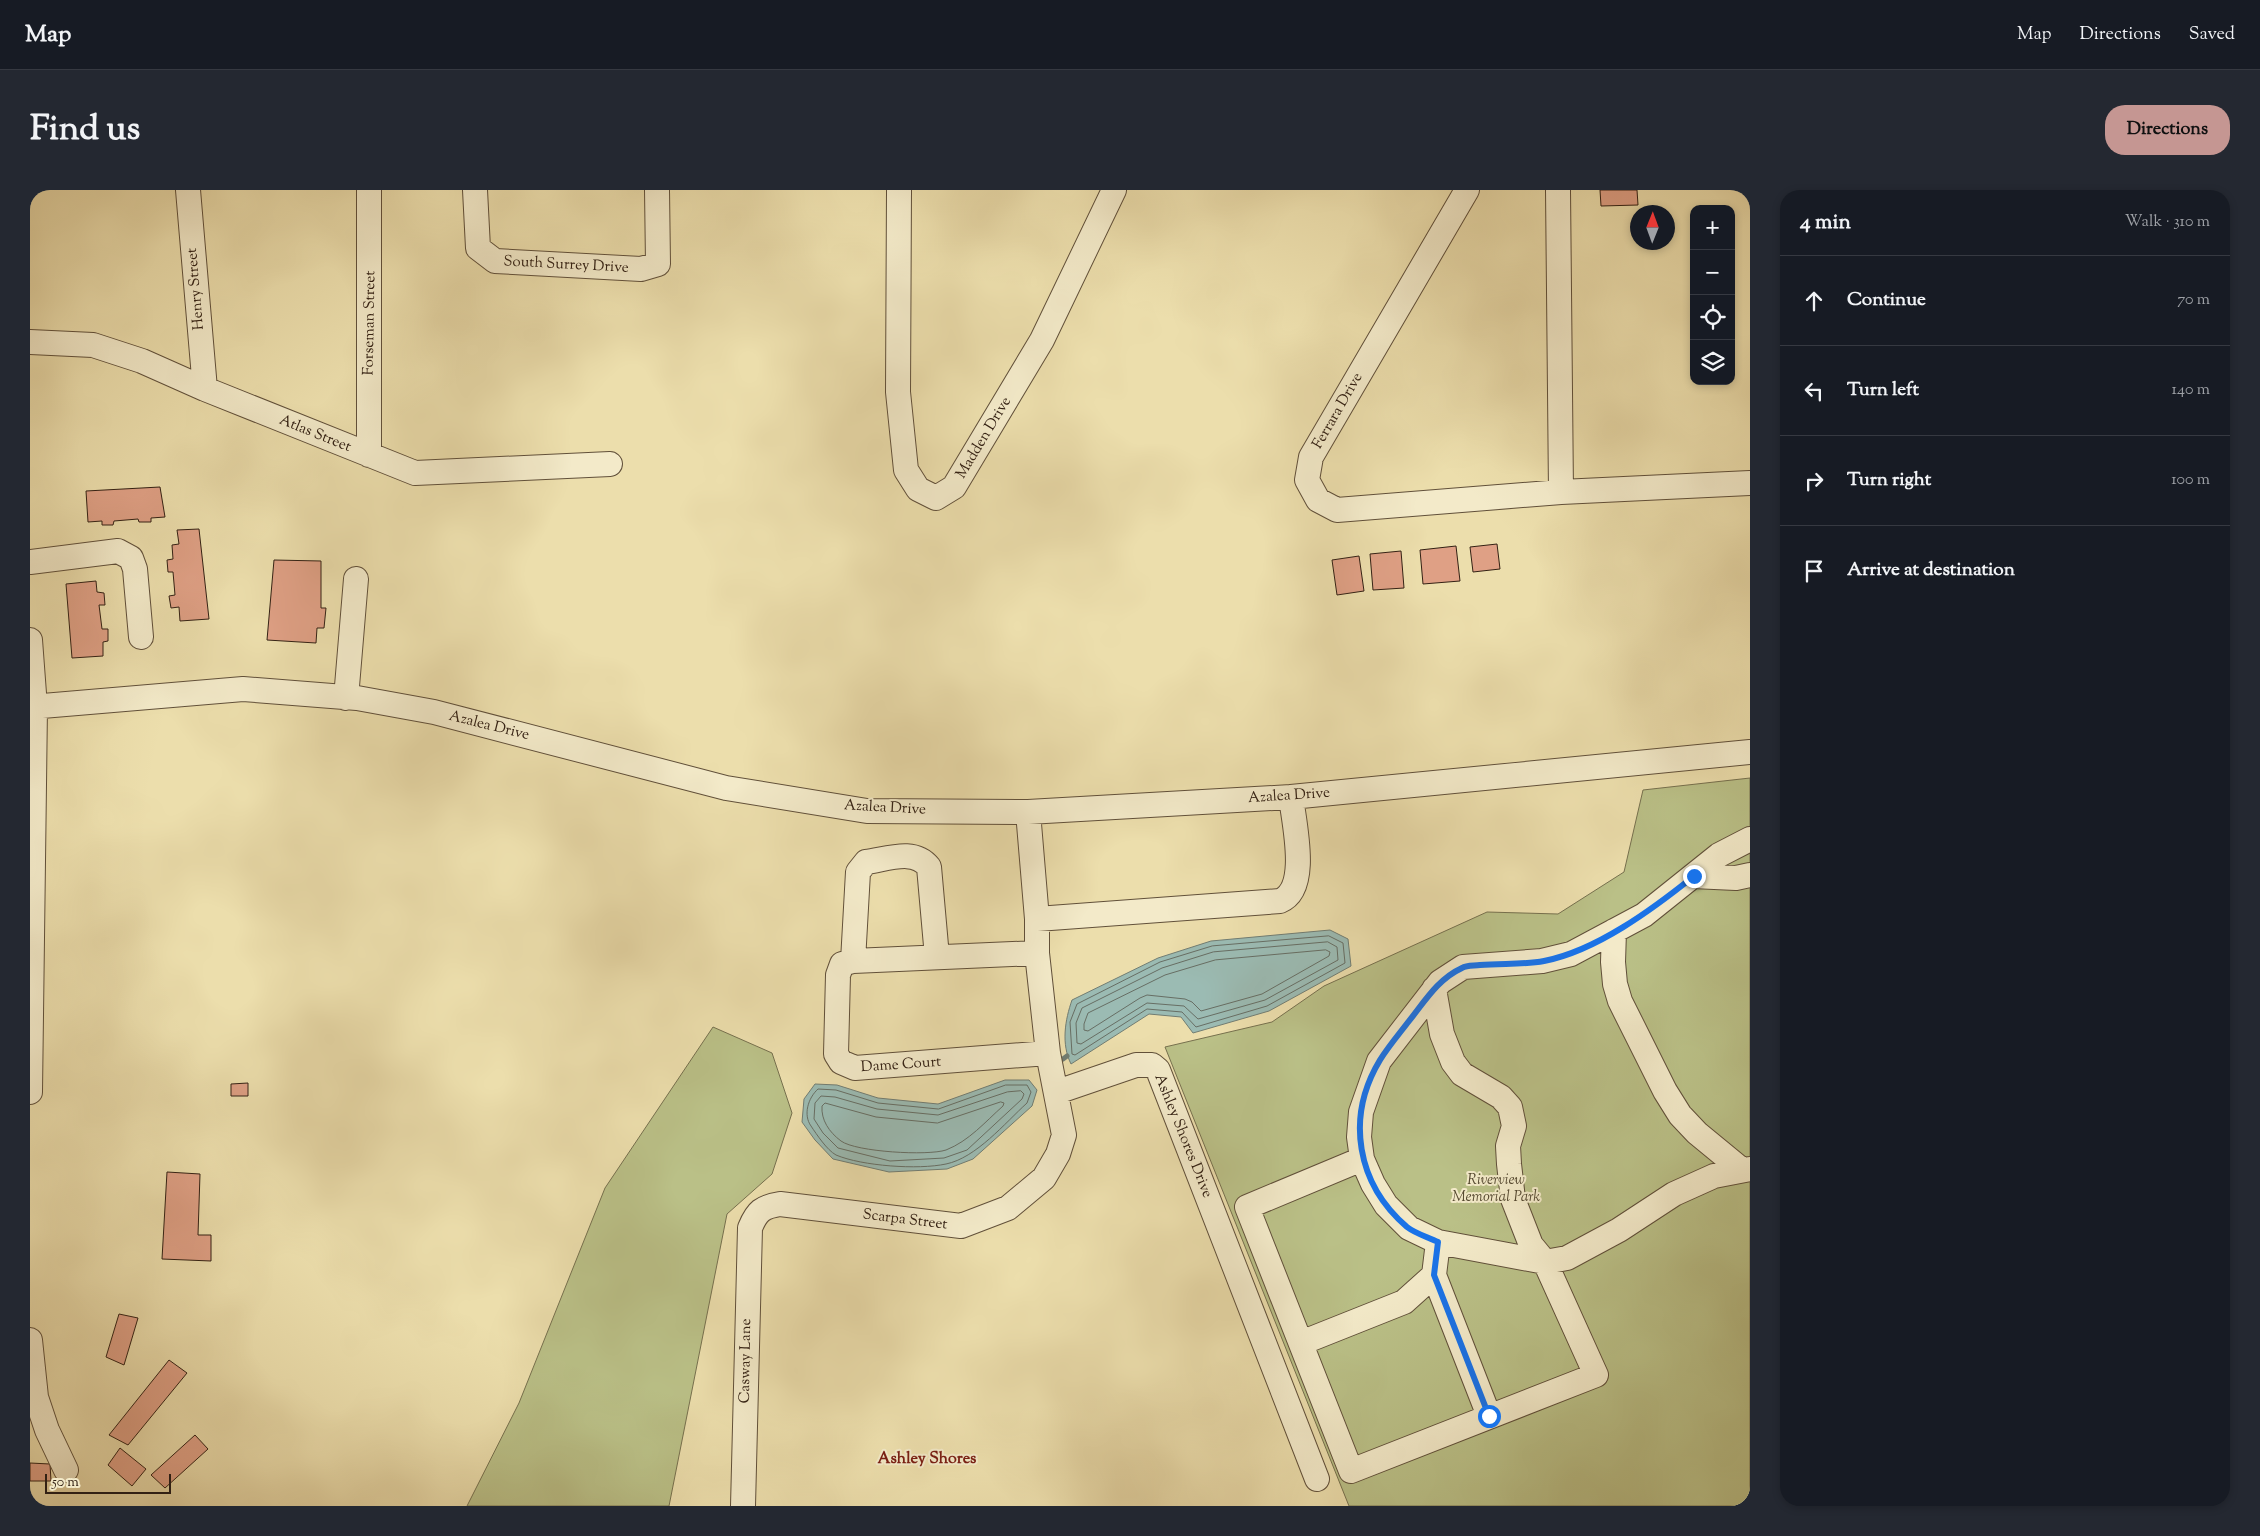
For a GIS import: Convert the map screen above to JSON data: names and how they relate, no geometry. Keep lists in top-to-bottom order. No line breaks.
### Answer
{"streets":{"street":["South Surrey Drive","Henry Street","Forseman Street","Ferrara Drive","Atlas Street","Madden Drive","Azalea Drive","Dame Court","Ashley Shores Drive","Scarpa Street","Casway Lane"]},"crossings":[["Henry Street","Atlas Street"],["Forseman Street","Atlas Street"],["Ashley Shores Drive","Scarpa Street"],["Scarpa Street","Casway Lane"]],"districts":["Ashley Shores"],"parks":["Riverview Memorial Park"],"scale_bar":"50 m","north":"top","page":{"header":"Map","nav":["Map","Directions","Saved"],"title":"Find us","buttons":"Directions","heading":["4 min","Walk · 310 m"],"map_buttons":["+","−"],"list":[["Continue","70 m"],["Turn left","140 m"],["Turn right","100 m"],"Arrive at destination"],"scale":"50 m"}}
